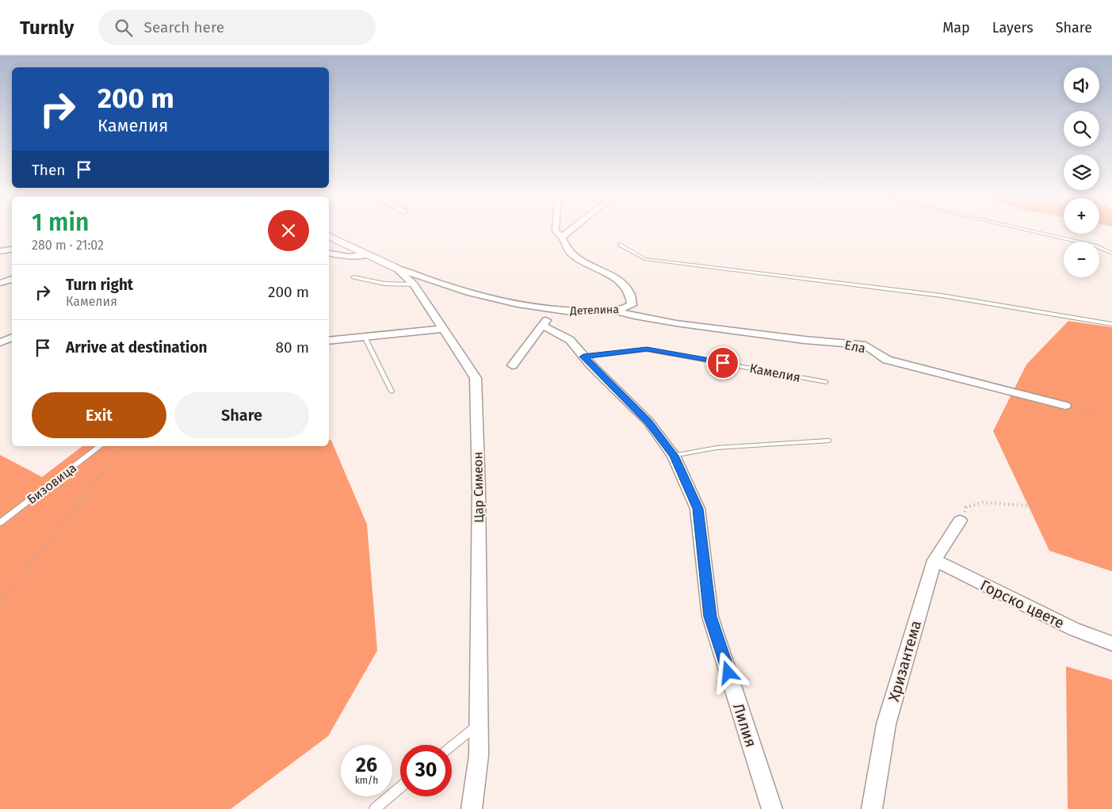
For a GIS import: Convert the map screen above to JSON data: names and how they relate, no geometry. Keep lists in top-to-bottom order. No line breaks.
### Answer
{"streets":{"street":["Детелина","Ела","Цар Симеон","Горско цвете","Хризантема","Лилия"],"lane":["Камелия","Бизовица"]},"crossings":[["Детелина","Ела"],["Детелина","Цар Симеон"],["Детелина","Лилия"],["Камелия","Лилия"],["Горско цвете","Хризантема"]],"page":{"header":"Turnly","search":"Search here","nav":["Map","Layers","Share"],"map_buttons":["+","−"],"turn":["200 m","Камелия"],"then":"Then","heading":["1 min","280 m · 21:02"],"list":[{"name":"Turn right","note":"Камелия","value":"200 m"},{"name":"Arrive at destination","value":"80 m"}],"buttons":["Exit","Share"],"speed":"26 km/h","limit":"30"}}
